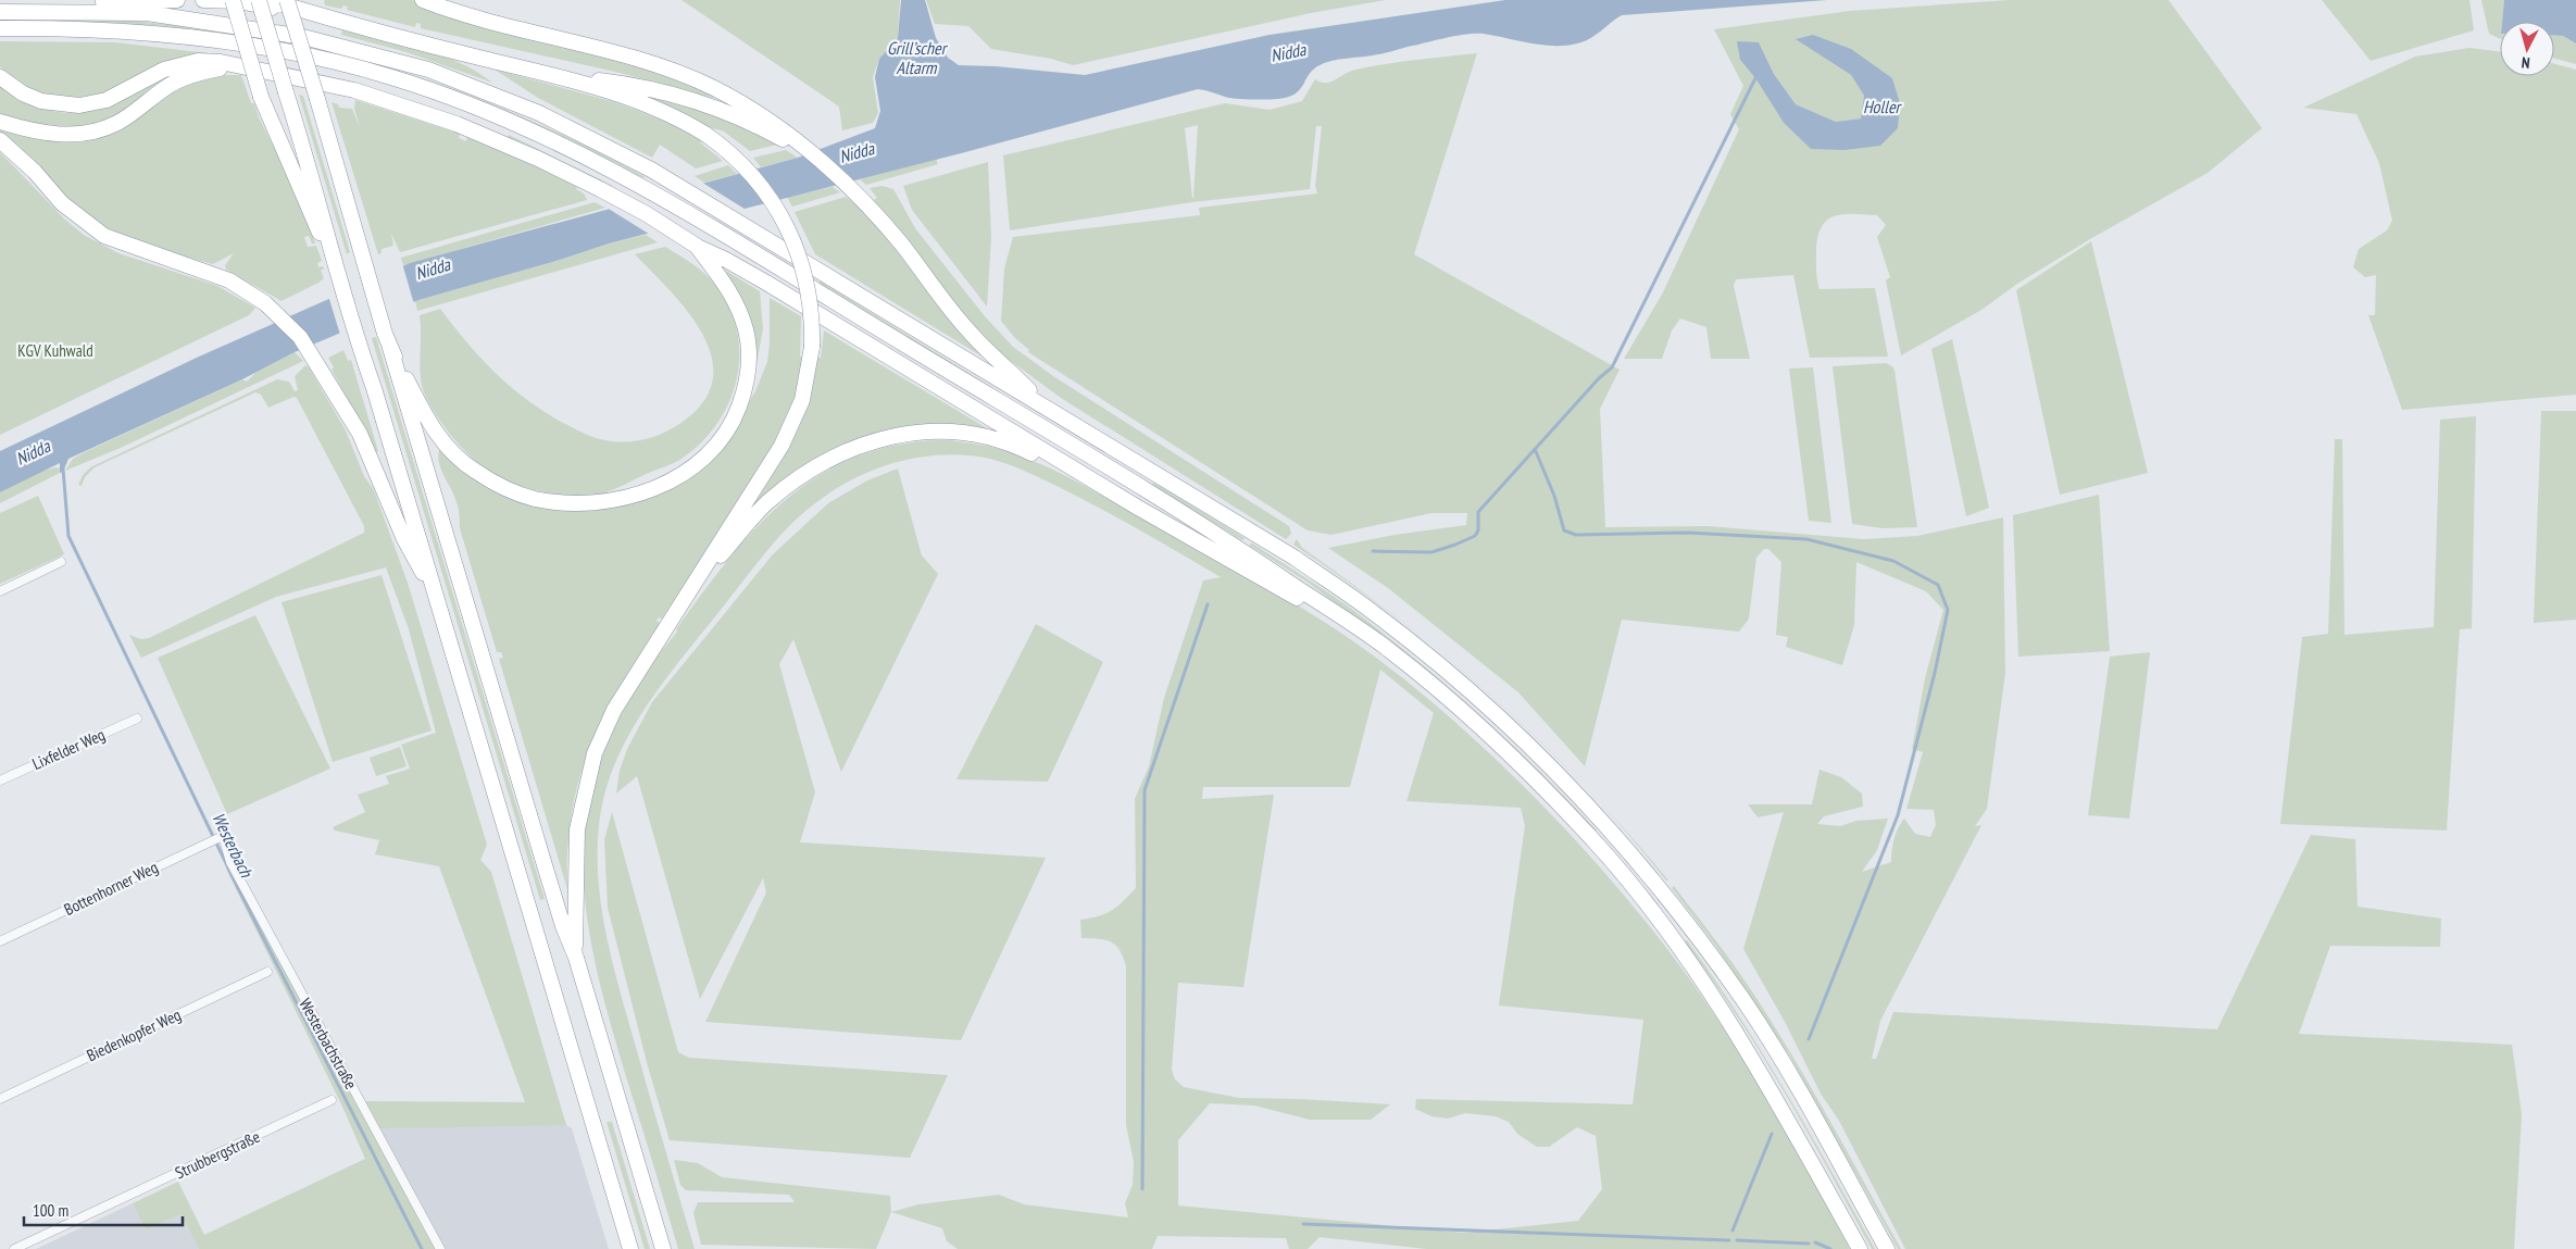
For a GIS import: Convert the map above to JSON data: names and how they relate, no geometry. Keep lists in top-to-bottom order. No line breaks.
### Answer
{"streets":{"street":["Lixfelder Weg","Bottenhorner Weg","Biedenkopfer Weg","Westerbachstraße","Strubbergstraße"]},"crossings":[["Bottenhorner Weg","Westerbachstraße"]],"water":["Grill’scher Altarm","Nidda","Holler","Westerbach"],"parks":["KGV Kuhwald"],"scale_bar":"100 m","north":"bottom"}
